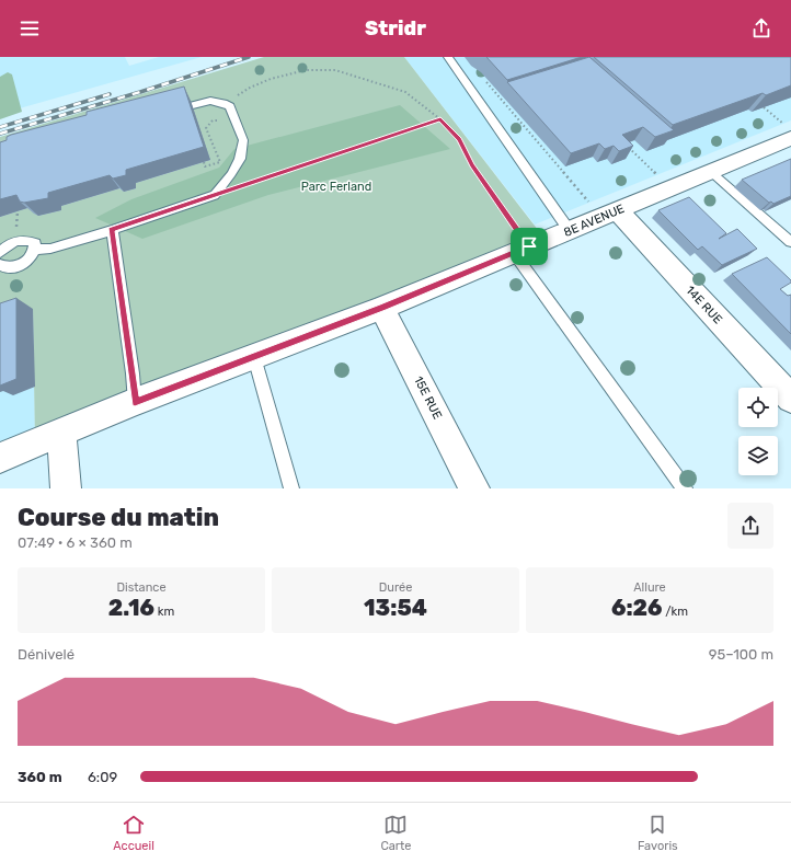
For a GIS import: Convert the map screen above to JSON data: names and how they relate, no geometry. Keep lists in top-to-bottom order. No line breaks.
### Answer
{"streets":{"street":["8E AVENUE","14E RUE","15E RUE"]},"crossings":[["8E AVENUE","14E RUE"],["8E AVENUE","15E RUE"]],"parks":["Parc Ferland"],"page":{"header":"Stridr","heading":["Course du matin","07:49 · 6 × 360 m"],"stats":[["Distance","2.16 km"],["Durée","13:54"],["Allure","6:26 /km"]],"chart":["Dénivelé","95–100 m"],"list":[{"name":"360 m","note":"6:09"}],"tabs":["Accueil","Carte","Favoris"]}}
